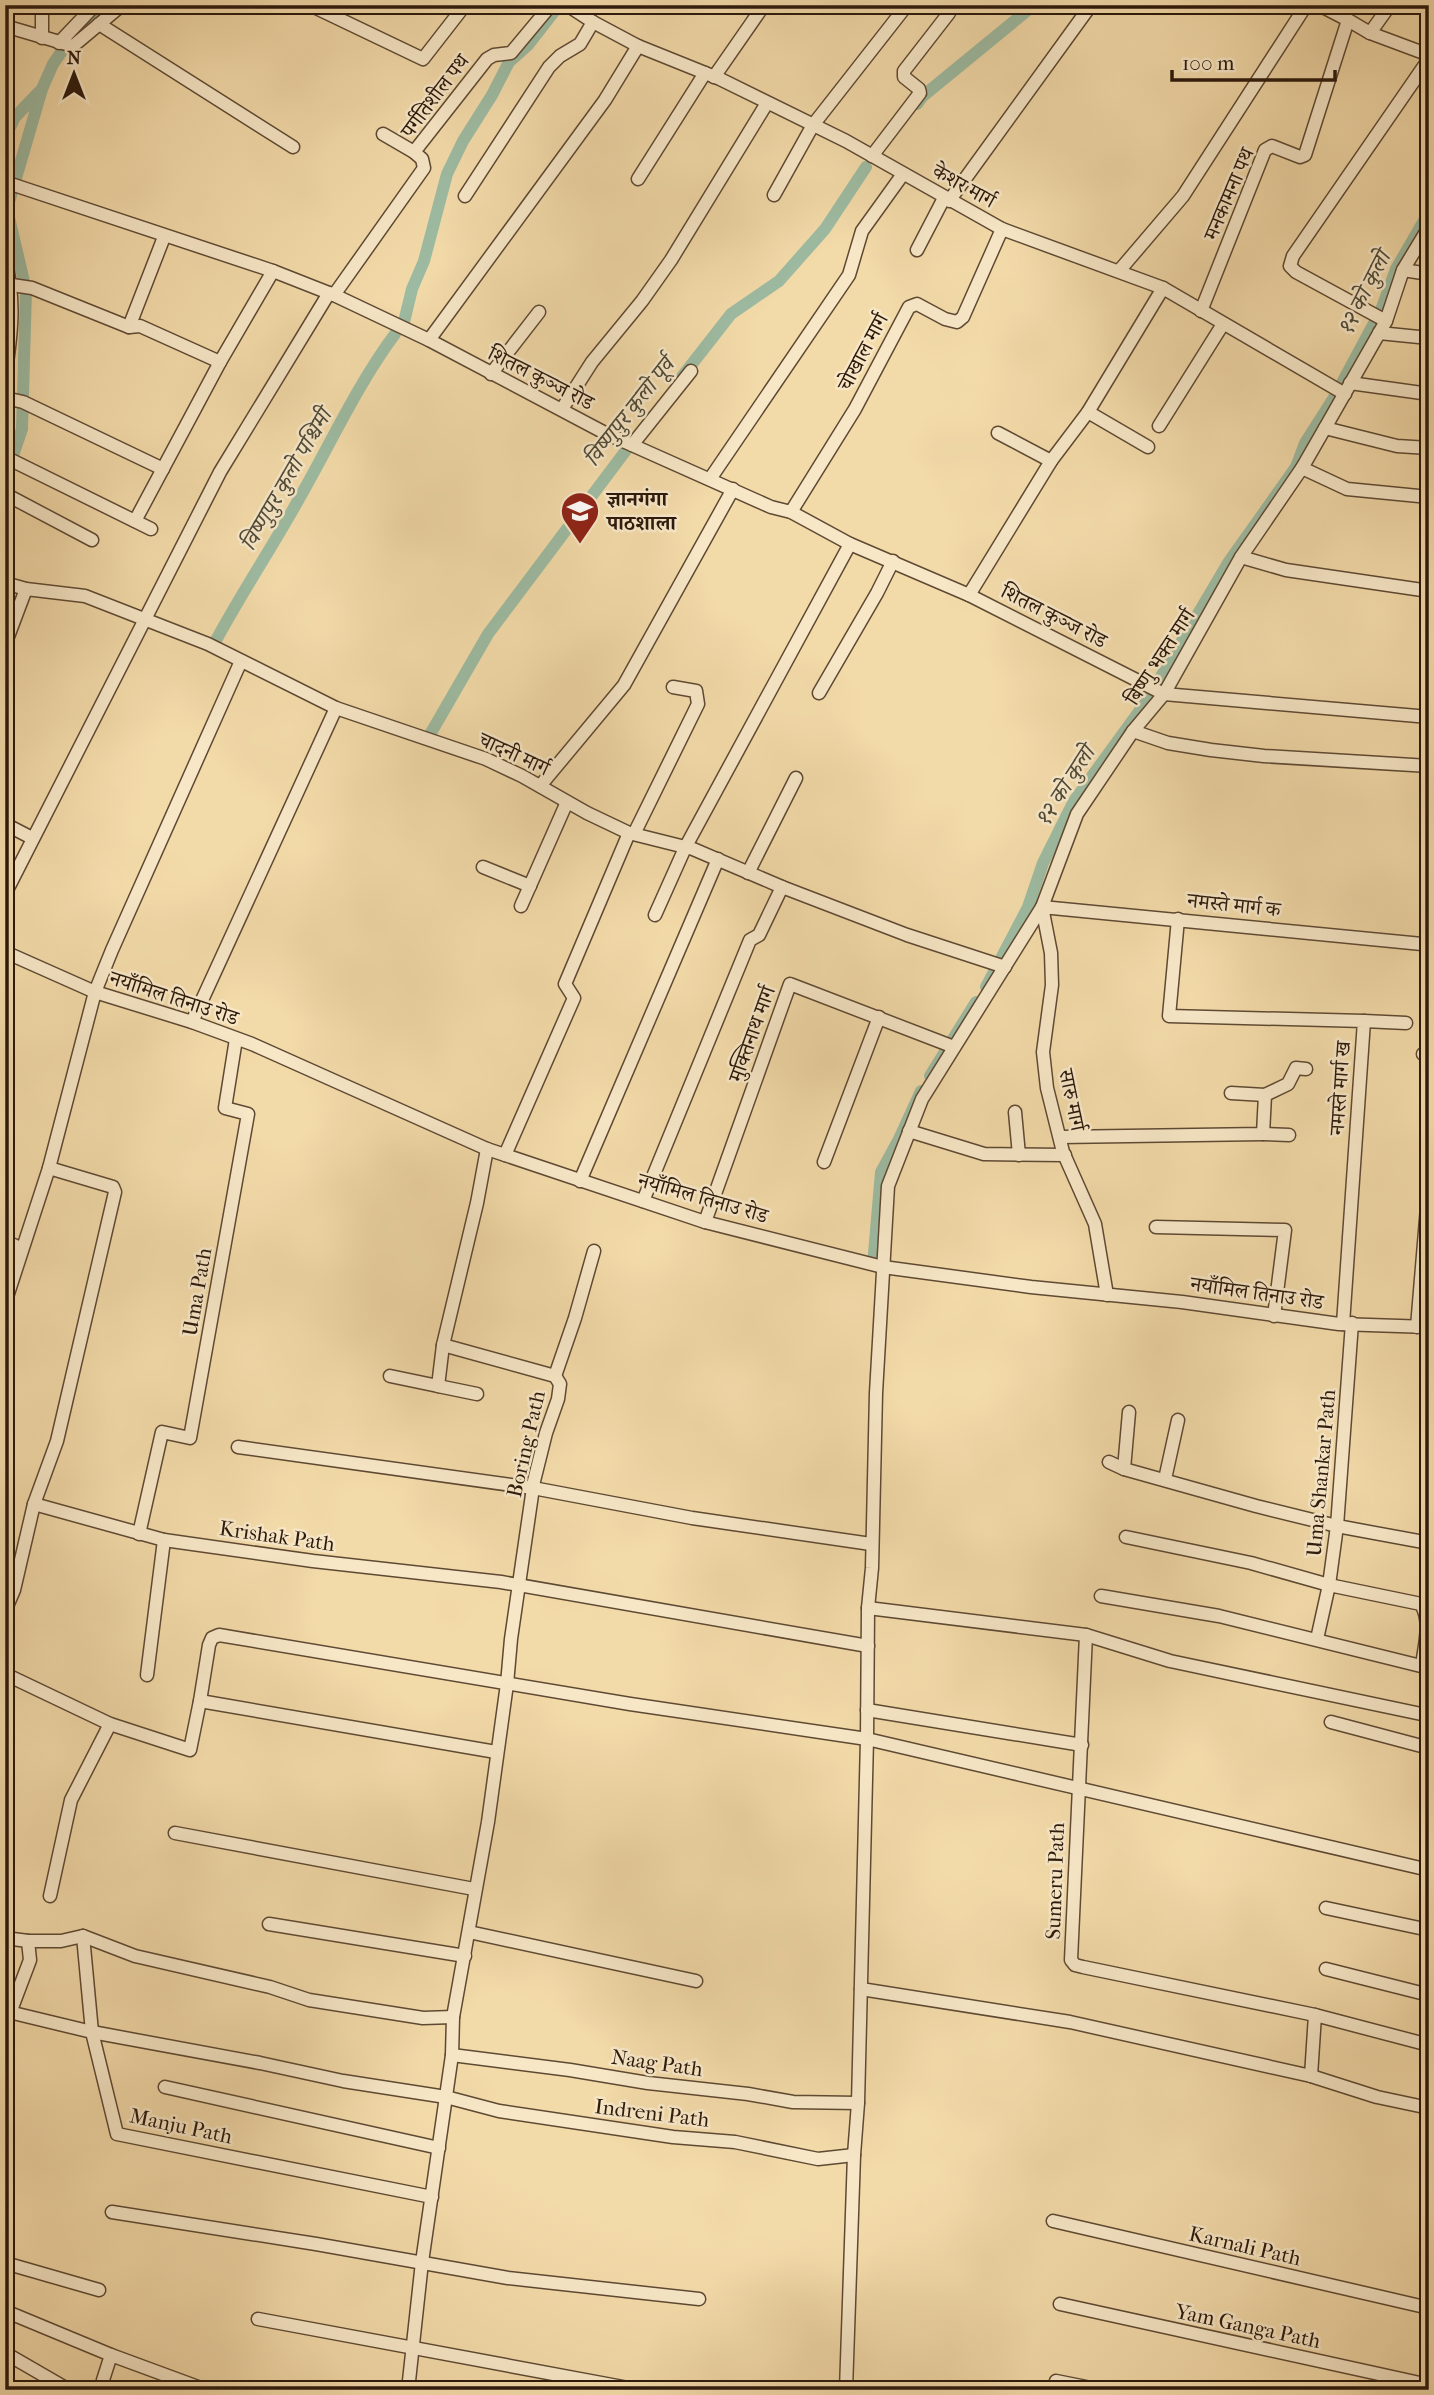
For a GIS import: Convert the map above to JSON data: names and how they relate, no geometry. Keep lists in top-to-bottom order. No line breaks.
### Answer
{"streets":{"street":["पर्गतिशील पथ","केशर मार्ग","मनकामना पथ","चोखाल मार्ग","शितल कुञ्ज रोड","बिष्णु भक्त मार्ग","चादनी मार्ग","नमस्ते मार्ग क","नयाँमिल तिनाउ रोड","मुक्तिनाथ मार्ग","नमस्ते मार्ग ख","सारु मार्ग","Uma Path","Boring Path","Uma Shankar Path","Krishak Path","Sumeru Path","Naag Path","Indreni Path","Manju Path","Karnali Path","Yam Ganga Path"]},"crossings":[["पर्गतिशील पथ","शितल कुञ्ज रोड"],["केशर मार्ग","मनकामना पथ"],["केशर मार्ग","चोखाल मार्ग"],["केशर मार्ग","बिष्णु भक्त मार्ग"],["चोखाल मार्ग","शितल कुञ्ज रोड"],["शितल कुञ्ज रोड","बिष्णु भक्त मार्ग"],["बिष्णु भक्त मार्ग","चादनी मार्ग"],["बिष्णु भक्त मार्ग","नमस्ते मार्ग क"],["बिष्णु भक्त मार्ग","नयाँमिल तिनाउ रोड"],["बिष्णु भक्त मार्ग","मुक्तिनाथ मार्ग"],["बिष्णु भक्त मार्ग","सारु मार्ग"],["बिष्णु भक्त मार्ग","Krishak Path"],["बिष्णु भक्त मार्ग","Naag Path"],["बिष्णु भक्त मार्ग","Indreni Path"],["नमस्ते मार्ग क","नमस्ते मार्ग ख"],["नमस्ते मार्ग क","सारु मार्ग"],["नयाँमिल तिनाउ रोड","मुक्तिनाथ मार्ग"],["नयाँमिल तिनाउ रोड","नमस्ते मार्ग ख"],["नयाँमिल तिनाउ रोड","सारु मार्ग"],["नयाँमिल तिनाउ रोड","Uma Path"],["नयाँमिल तिनाउ रोड","Uma Shankar Path"],["नमस्ते मार्ग ख","Uma Shankar Path"],["Uma Path","Krishak Path"],["Boring Path","Krishak Path"],["Boring Path","Naag Path"],["Boring Path","Indreni Path"],["Boring Path","Manju Path"],["Indreni Path","Manju Path"]],"water":["१२ को कुलो","विष्णुपुर कुलो पूर्व","विष्णुपुर कुलो पश्चिमी"],"places":{"school or university":["ज्ञानगंगा पाठशाला"]},"scale_bar":"100 m","north":"top"}
